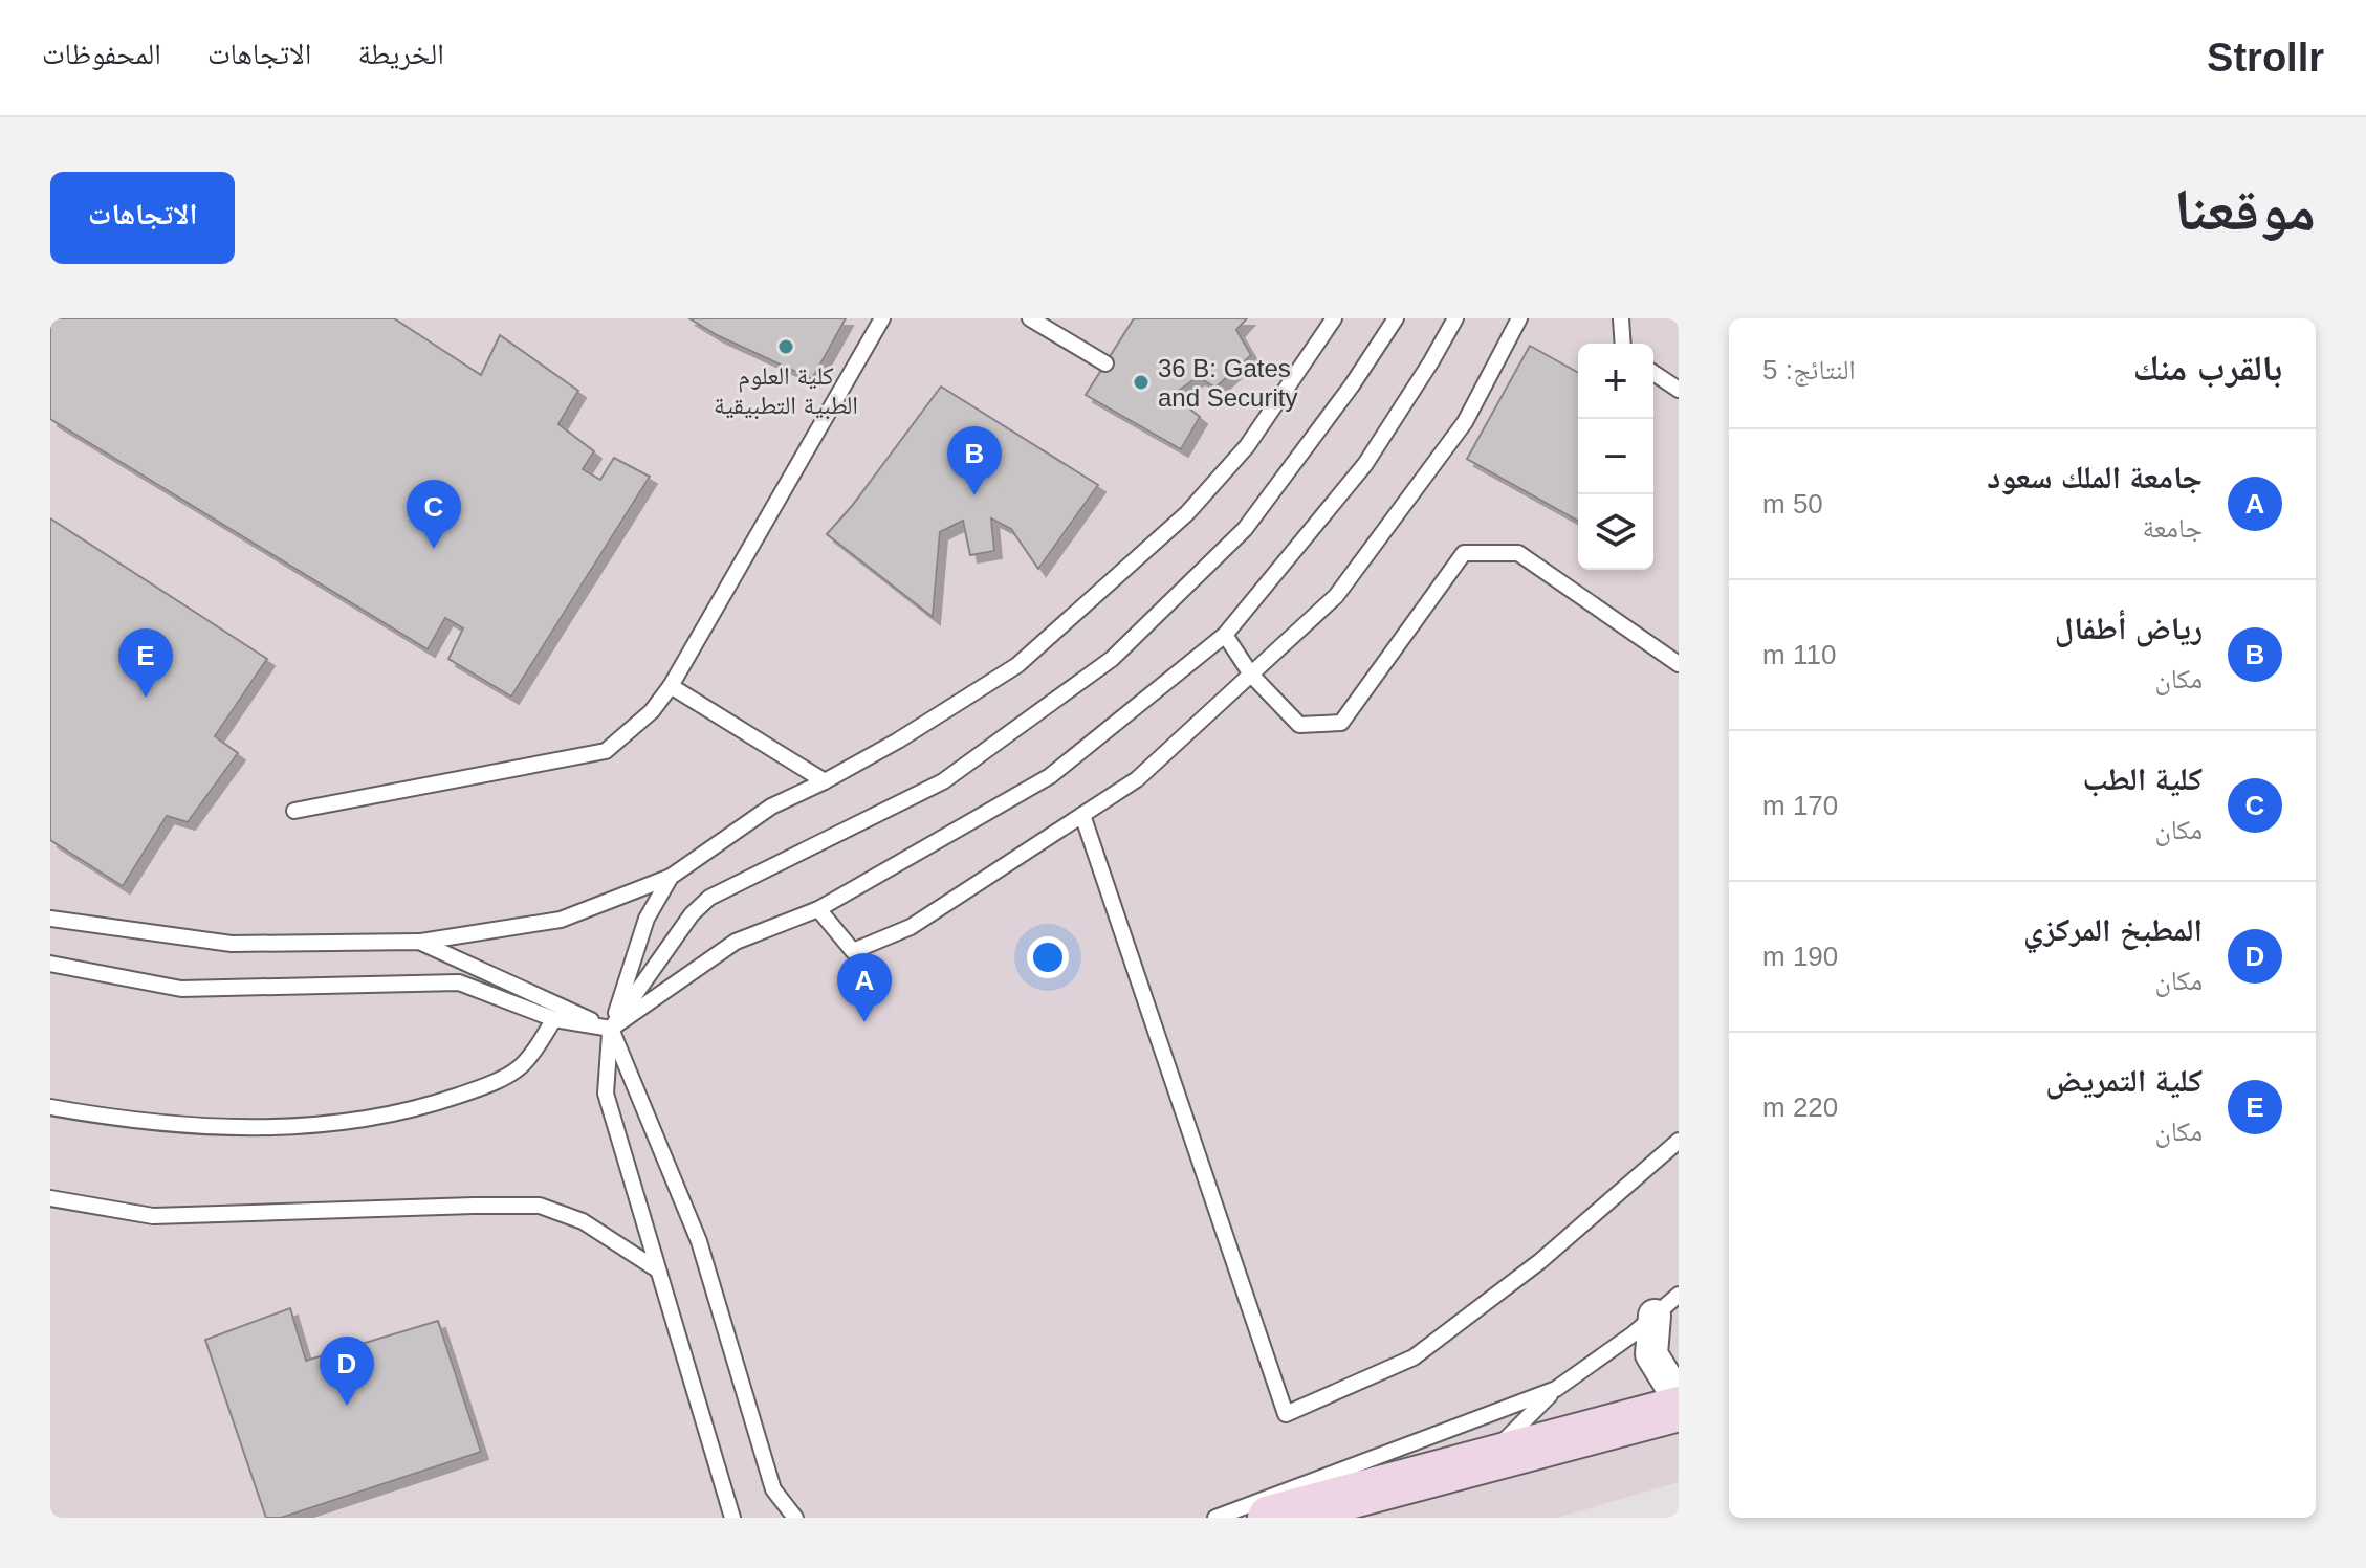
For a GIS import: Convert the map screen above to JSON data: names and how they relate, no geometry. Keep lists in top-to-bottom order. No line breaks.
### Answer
{"places":["كلية العلوم الطبية التطبيقية","36 B: Gates and Security"],"page":{"header":"Strollr","nav":["الخريطة","الاتجاهات","المحفوظات"],"title":"موقعنا","buttons":"الاتجاهات","heading":["بالقرب منك","النتائج: 5"],"map_buttons":["+","−"],"pins":["B","C","E","A","D"],"list":[{"mark":"A","name":"جامعة الملك سعود","note":"جامعة","value":"50 m"},{"mark":"B","name":"رياض أطفال","note":"مكان","value":"110 m"},{"mark":"C","name":"كلية الطب","note":"مكان","value":"170 m"},{"mark":"D","name":"المطبخ المركزي","note":"مكان","value":"190 m"},{"mark":"E","name":"كلية التمريض","note":"مكان","value":"220 m"}]}}
